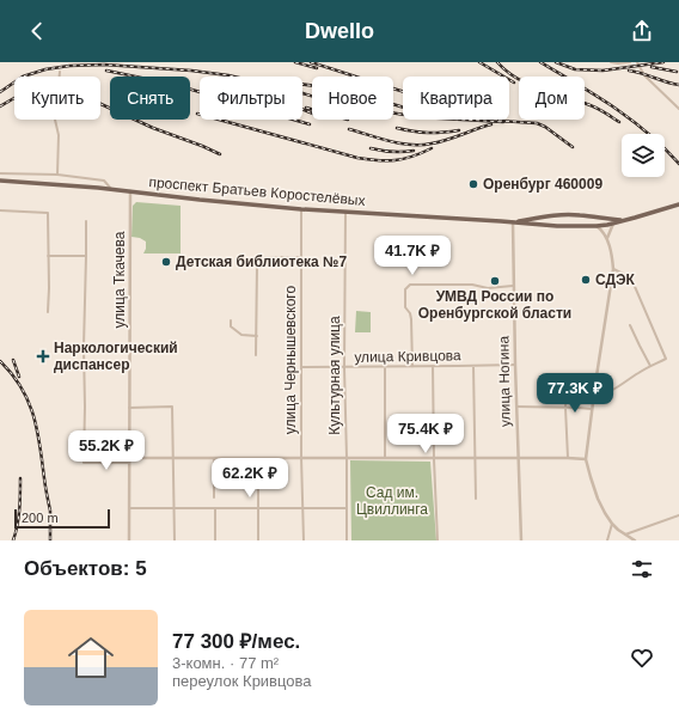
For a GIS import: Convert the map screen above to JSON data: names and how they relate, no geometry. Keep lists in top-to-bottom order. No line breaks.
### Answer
{"streets":{"main road":["проспект Братьев Коростелёвых"],"street":["улица Ткачева","улица Кривцова","улица Чернышевского","Культурная улица","улица Ногина"]},"crossings":[["проспект Братьев Коростелёвых","улица Ткачева"],["проспект Братьев Коростелёвых","улица Чернышевского"],["проспект Братьев Коростелёвых","Культурная улица"],["проспект Братьев Коростелёвых","улица Ногина"],["улица Кривцова","улица Чернышевского"],["улица Кривцова","Культурная улица"],["улица Кривцова","улица Ногина"]],"parks":["Сад им. Цвиллинга"],"places":{"other":["Оренбург 460009","Детская библиотека №7","СДЭК","УМВД России по Оренбургской бласти"],"health":["Наркологический диспансер"]},"scale_bar":"200 m","page":{"header":"Dwello","chip":["Купить","Снять","Фильтры","Новое","Квартира","Дом"],"price":["41.7K ₽","77.3K ₽","75.4K ₽","55.2K ₽","62.2K ₽"],"scale":"200 m","heading":"Объектов: 5","list":[{"name":"77 300 ₽/мес.","note":"3-комн. · 77 m² · переулок Кривцова"}]}}
